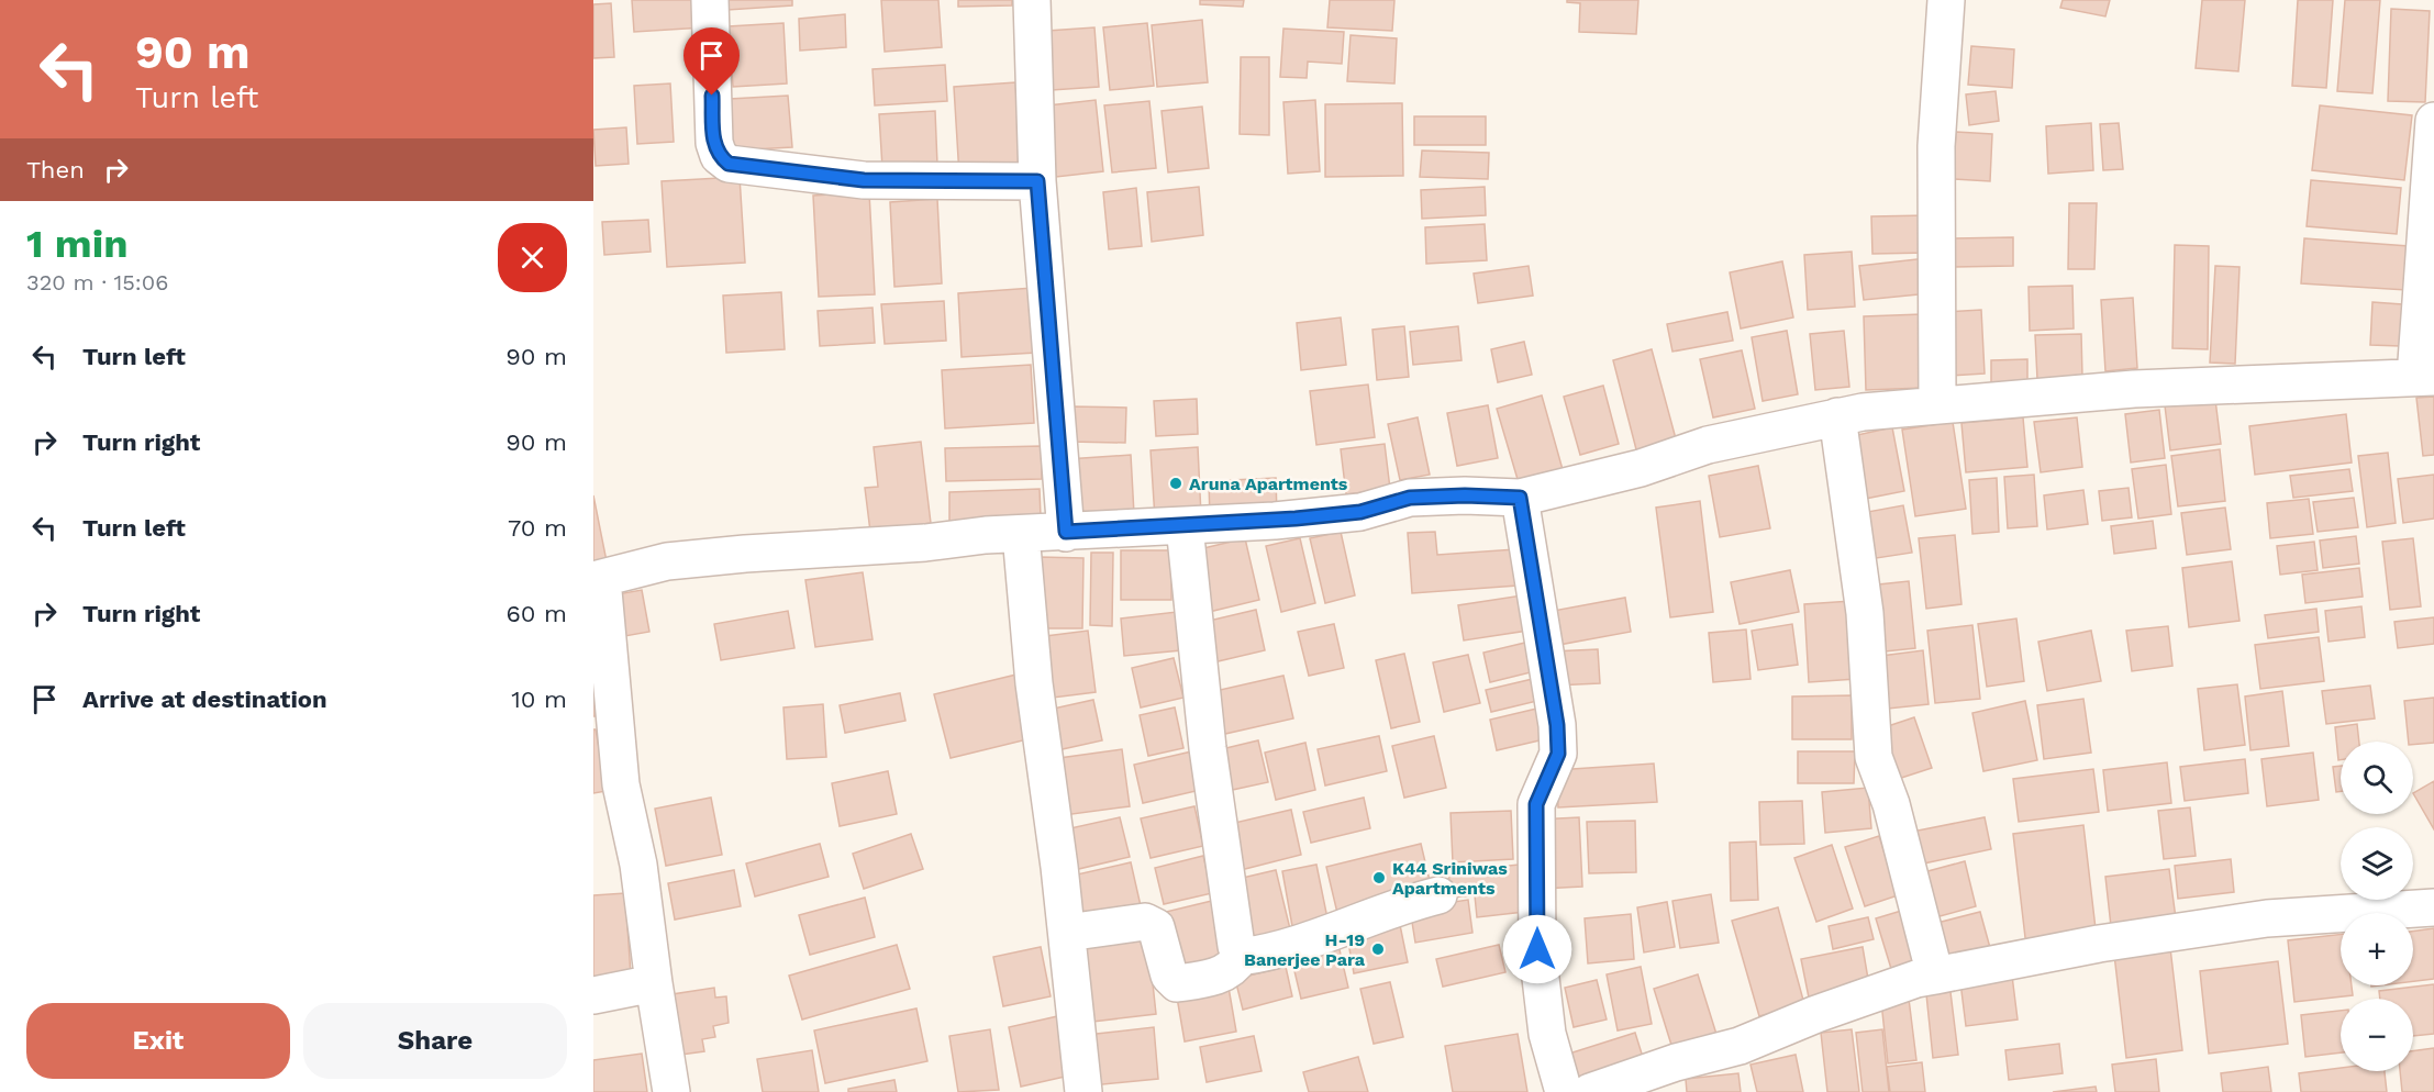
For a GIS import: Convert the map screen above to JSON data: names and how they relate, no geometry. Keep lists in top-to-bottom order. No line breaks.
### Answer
{"places":["Aruna Apartments","K44 Sriniwas Apartments","H-19 Banerjee Para"],"page":{"turn":["90 m","Turn left"],"then":"Then","heading":["1 min","320 m · 15:06"],"list":[{"name":"Turn left","value":"90 m"},{"name":"Turn right","value":"90 m"},{"name":"Turn left","value":"70 m"},{"name":"Turn right","value":"60 m"},{"name":"Arrive at destination","value":"10 m"}],"map_buttons":["+","−"],"buttons":["Exit","Share"]}}
